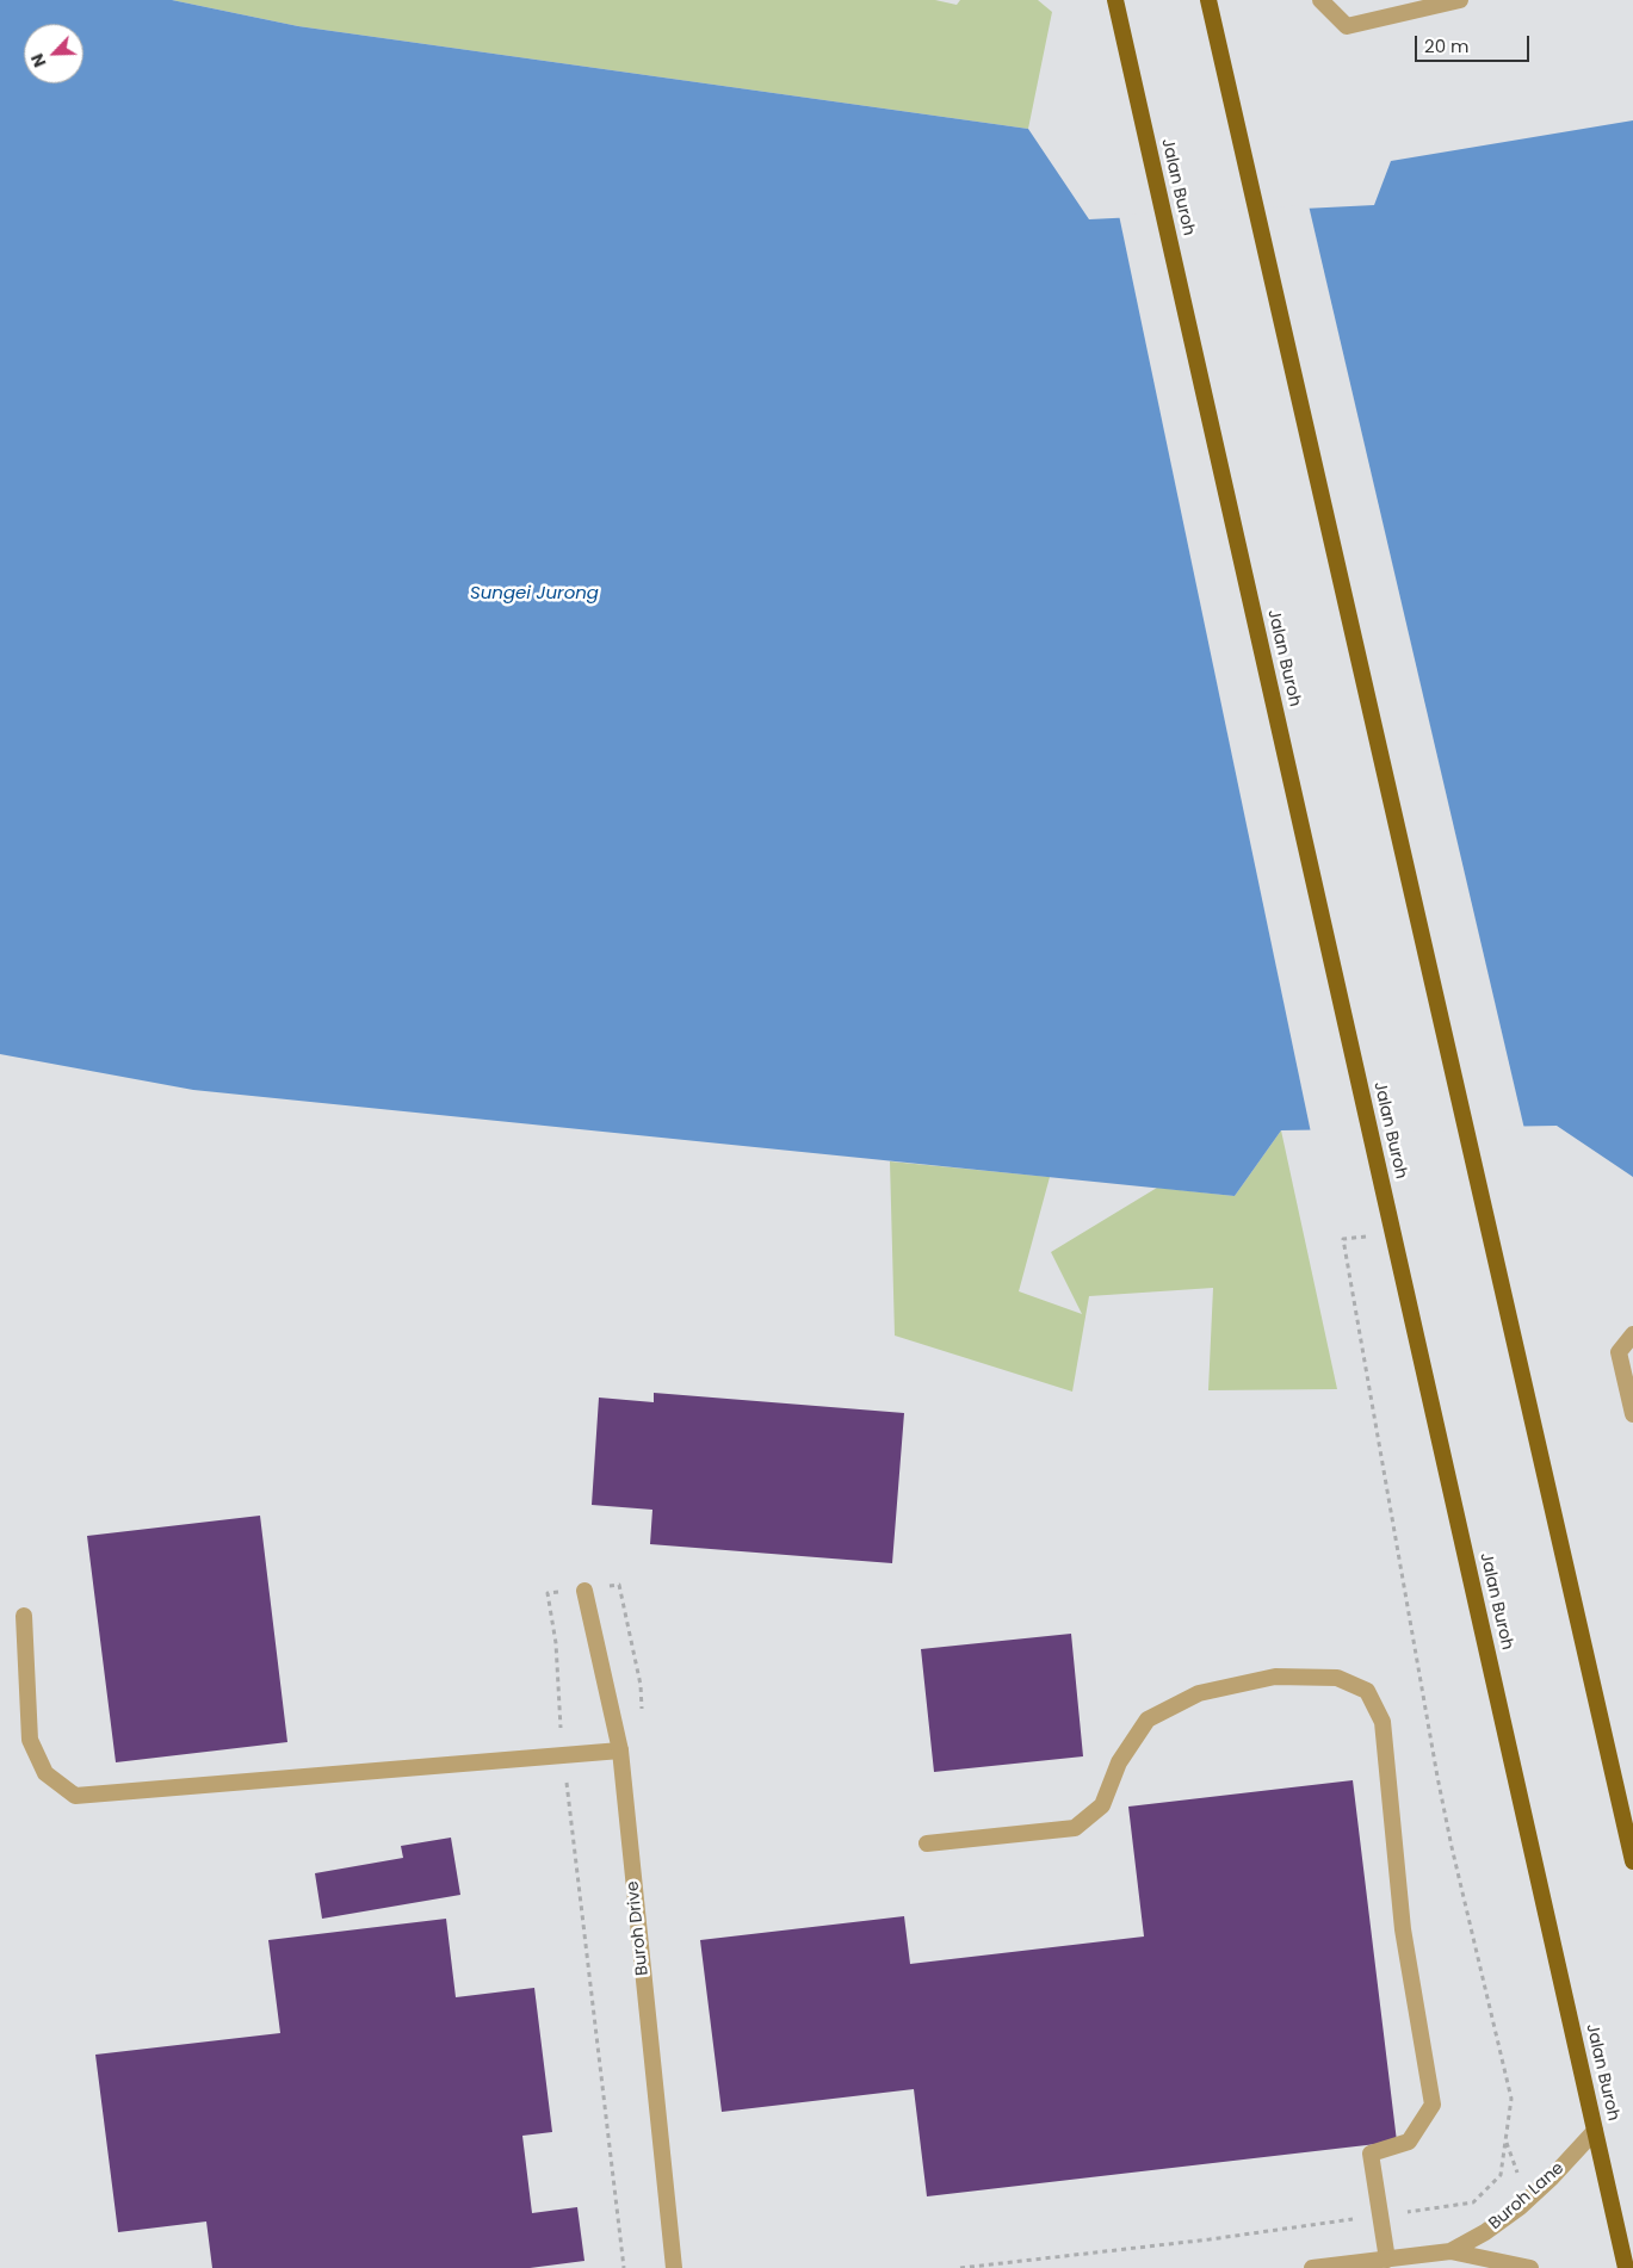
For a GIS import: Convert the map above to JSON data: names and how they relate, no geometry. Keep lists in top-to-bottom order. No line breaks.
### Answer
{"streets":{"highway":["Jalan Buroh"],"street":["Buroh Drive","Buroh Lane"]},"crossings":[["Jalan Buroh","Buroh Lane"]],"water":["Sungei Jurong"],"scale_bar":"20 m","north":"bottom left"}
